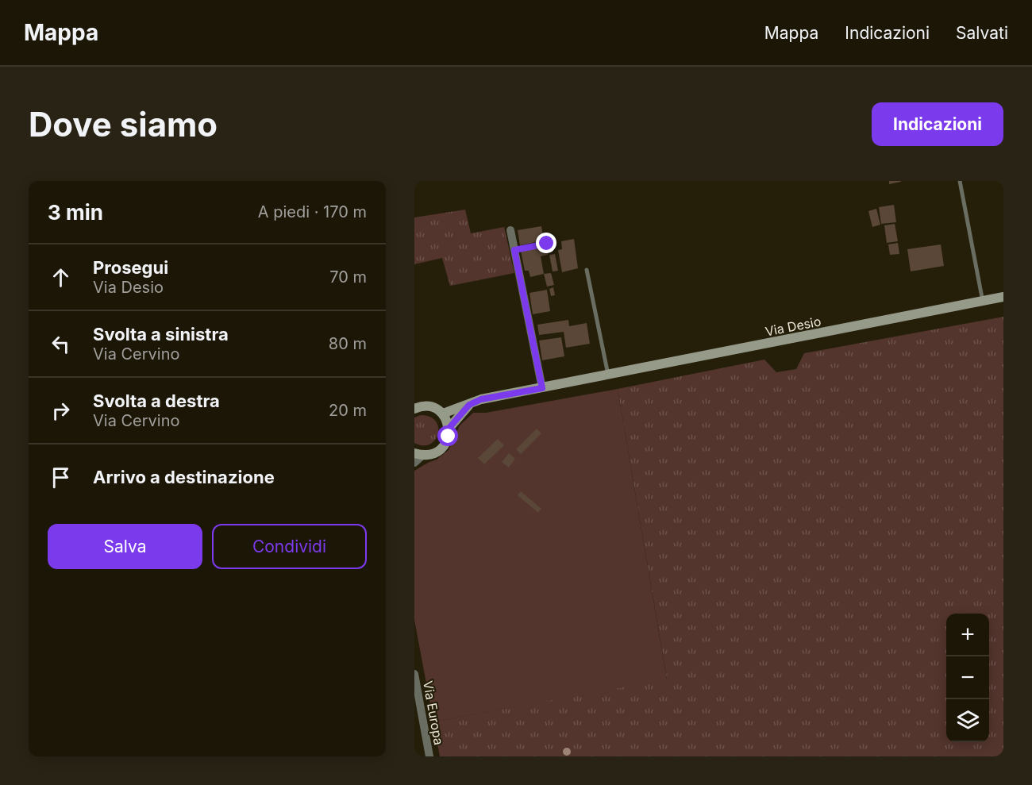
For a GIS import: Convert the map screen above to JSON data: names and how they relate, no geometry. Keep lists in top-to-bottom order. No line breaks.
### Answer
{"streets":{"street":["Via Desio","Via Europa"]},"page":{"header":"Mappa","nav":["Mappa","Indicazioni","Salvati"],"buttons":["Indicazioni",["Salva","Condividi"]],"title":"Dove siamo","heading":["3 min","A piedi · 170 m"],"list":[["Prosegui","Via Desio","70 m"],["Svolta a sinistra","Via Cervino","80 m"],["Svolta a destra","Via Cervino","20 m"],"Arrivo a destinazione"],"map_buttons":["+","−"]}}
